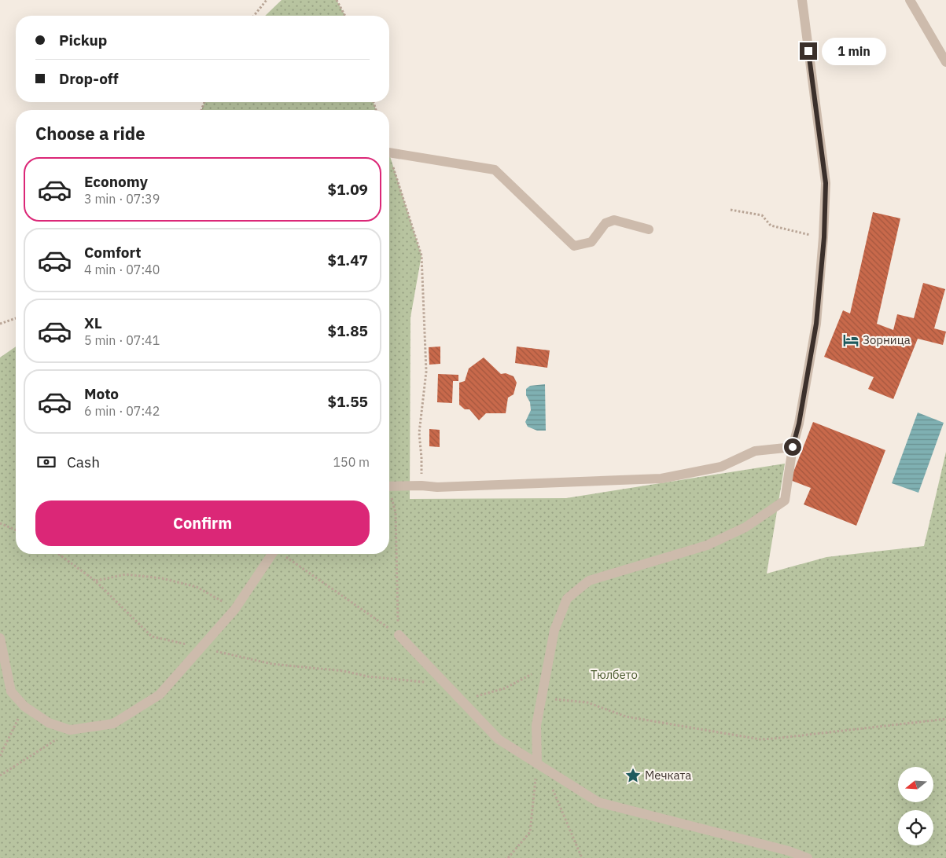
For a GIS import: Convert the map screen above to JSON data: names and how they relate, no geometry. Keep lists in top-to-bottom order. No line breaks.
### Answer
{"parks":["Тюлбето"],"places":{"hotel":["Зорница"],"place":["Мечката"]},"north":"left","page":{"banner":["Pickup","Drop-off"],"bubble":"1 min","heading":"Choose a ride","list":[{"name":"Economy","note":"3 min · 07:39","value":"$1.09"},{"name":"Comfort","note":"4 min · 07:40","value":"$1.47"},{"name":"XL","note":"5 min · 07:41","value":"$1.85"},{"name":"Moto","note":"6 min · 07:42","value":"$1.55"}],"pay":["Cash","150 m"],"buttons":"Confirm"}}
